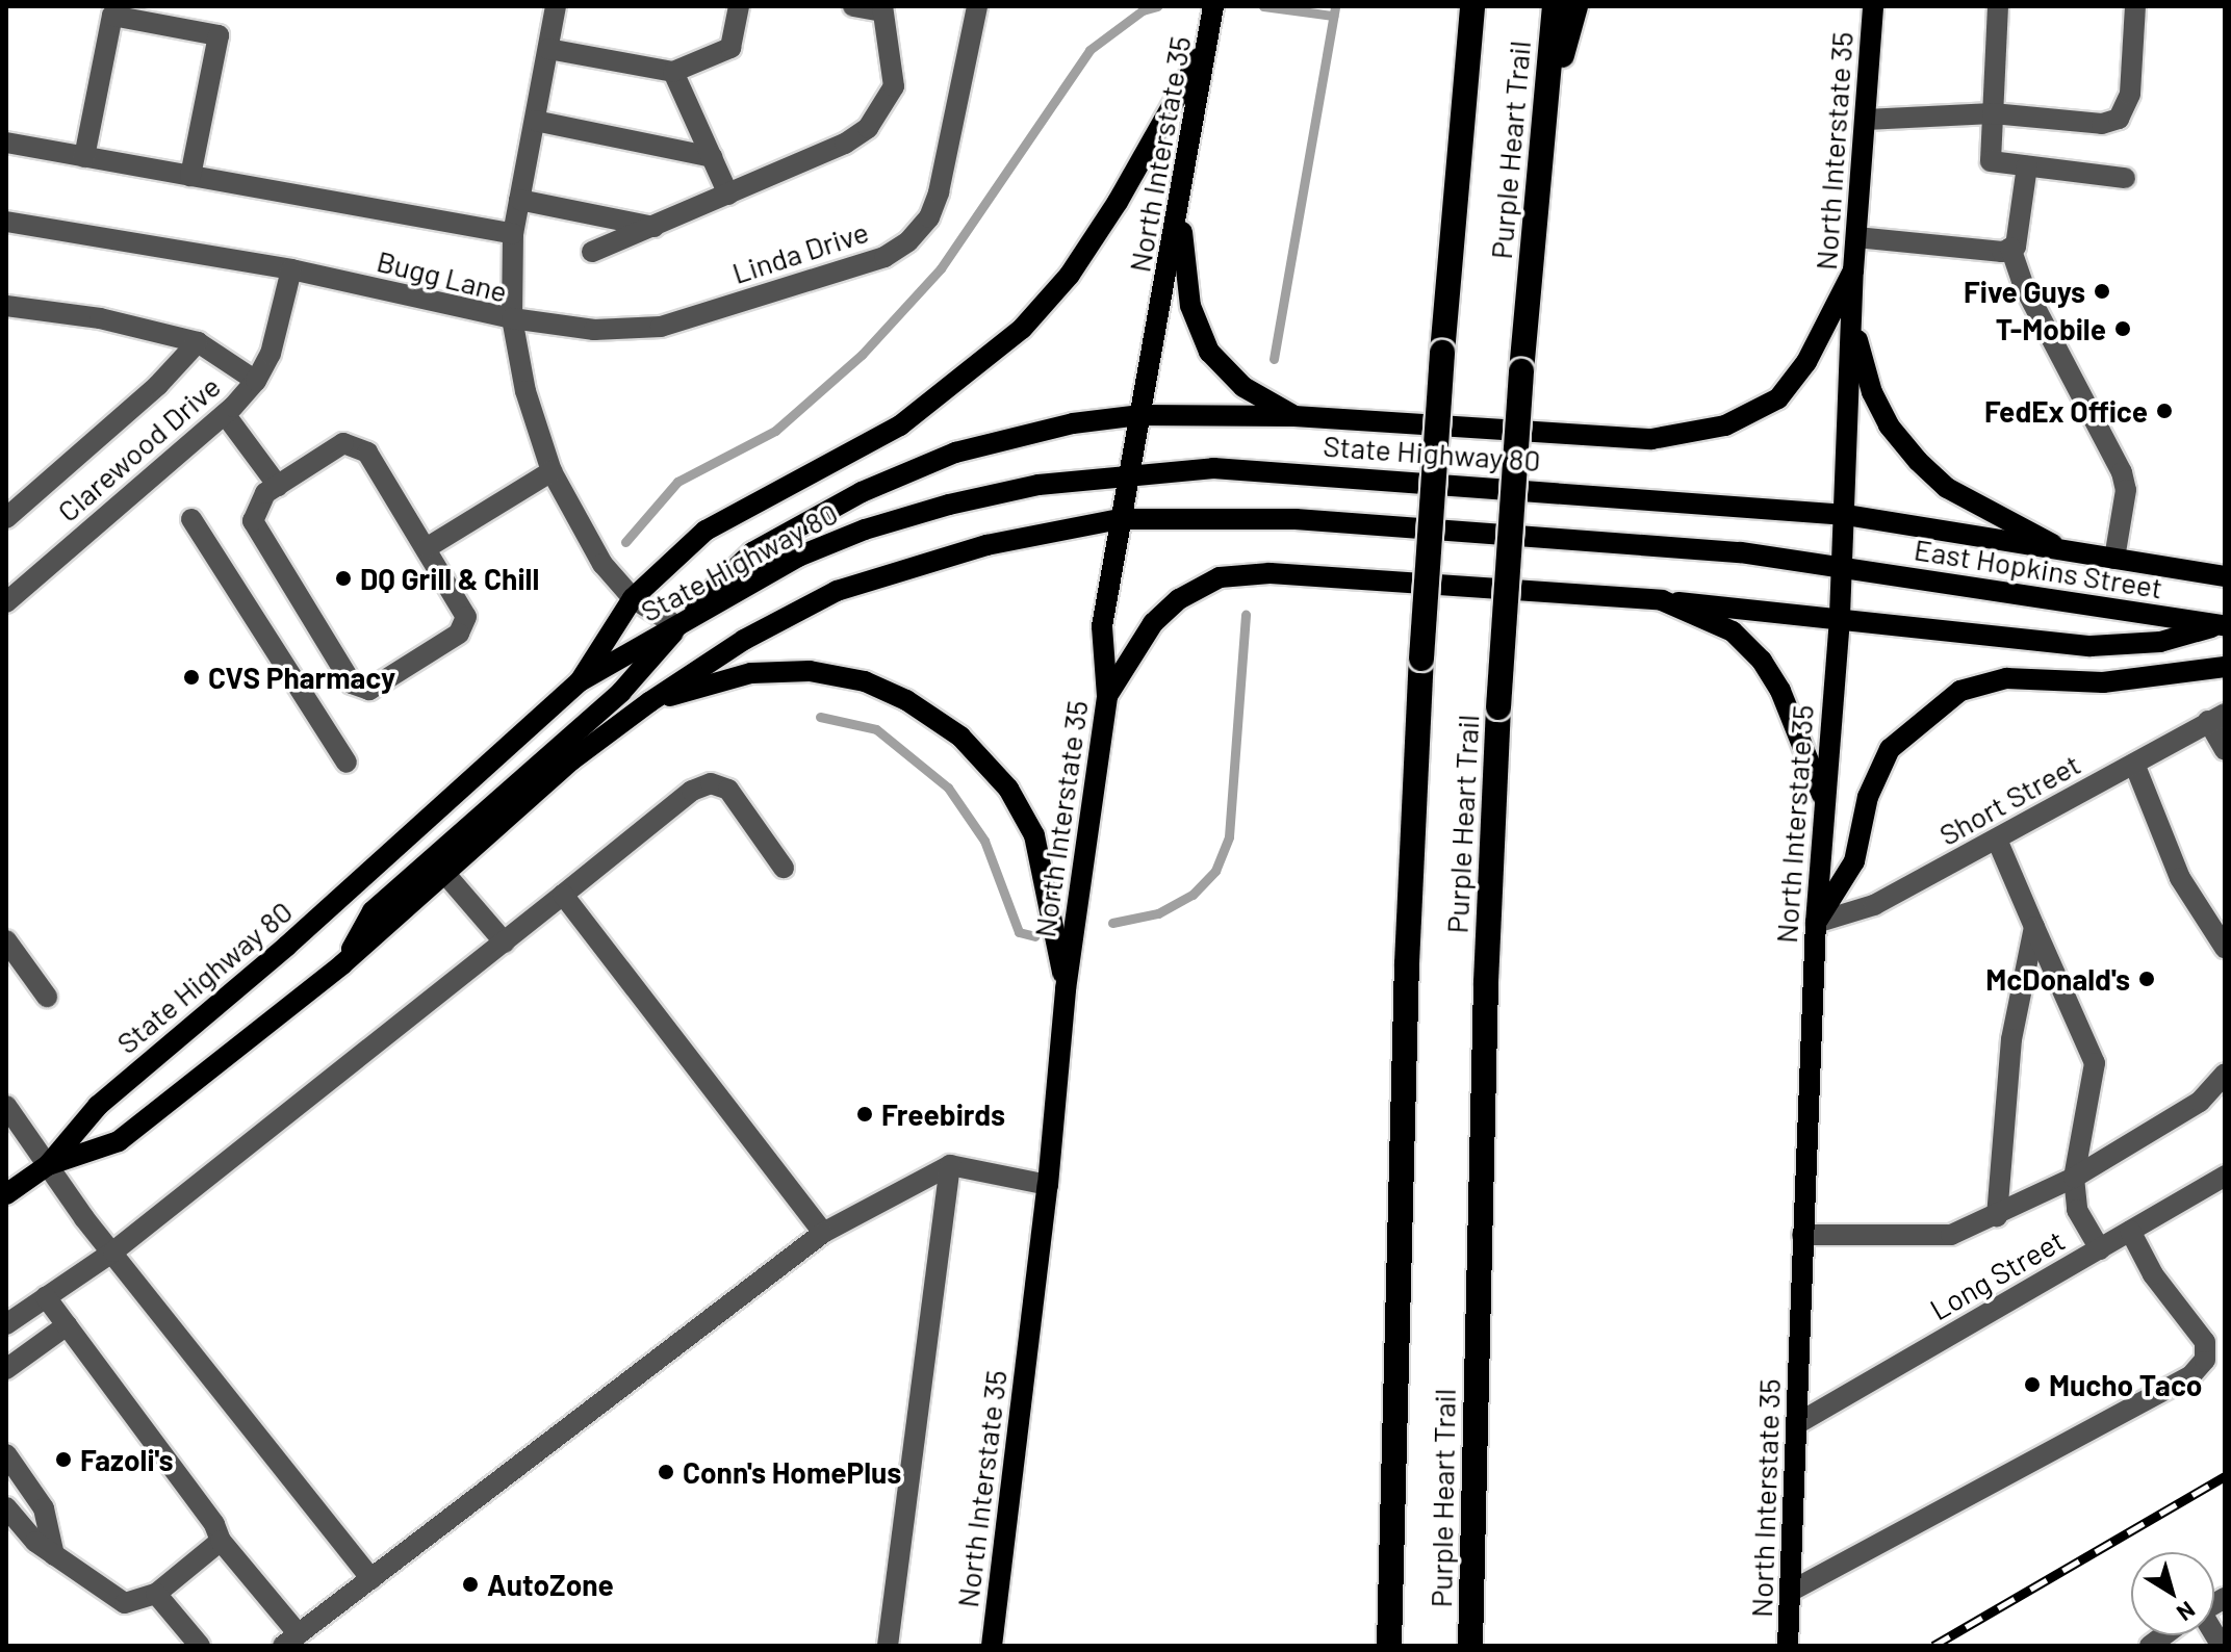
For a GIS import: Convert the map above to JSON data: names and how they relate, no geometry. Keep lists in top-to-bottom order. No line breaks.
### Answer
{"streets":{"highway":["Purple Heart Trail"],"main road":["North Interstate 35","State Highway 80","East Hopkins Street"],"street":["Linda Drive","Bugg Lane","Clarewood Drive","Short Street","Long Street"]},"crossings":[["North Interstate 35","State Highway 80"],["North Interstate 35","East Hopkins Street"],["North Interstate 35","Short Street"],["North Interstate 35","Long Street"],["Linda Drive","Bugg Lane"],["Bugg Lane","Clarewood Drive"],["Bugg Lane","State Highway 80"],["State Highway 80","East Hopkins Street"]],"places":["Five Guys","T-Mobile","FedEx Office","DQ Grill & Chill","CVS Pharmacy","McDonald's","Freebirds","Mucho Taco","Fazoli's","Conn's HomePlus","AutoZone"],"north":"bottom right"}
